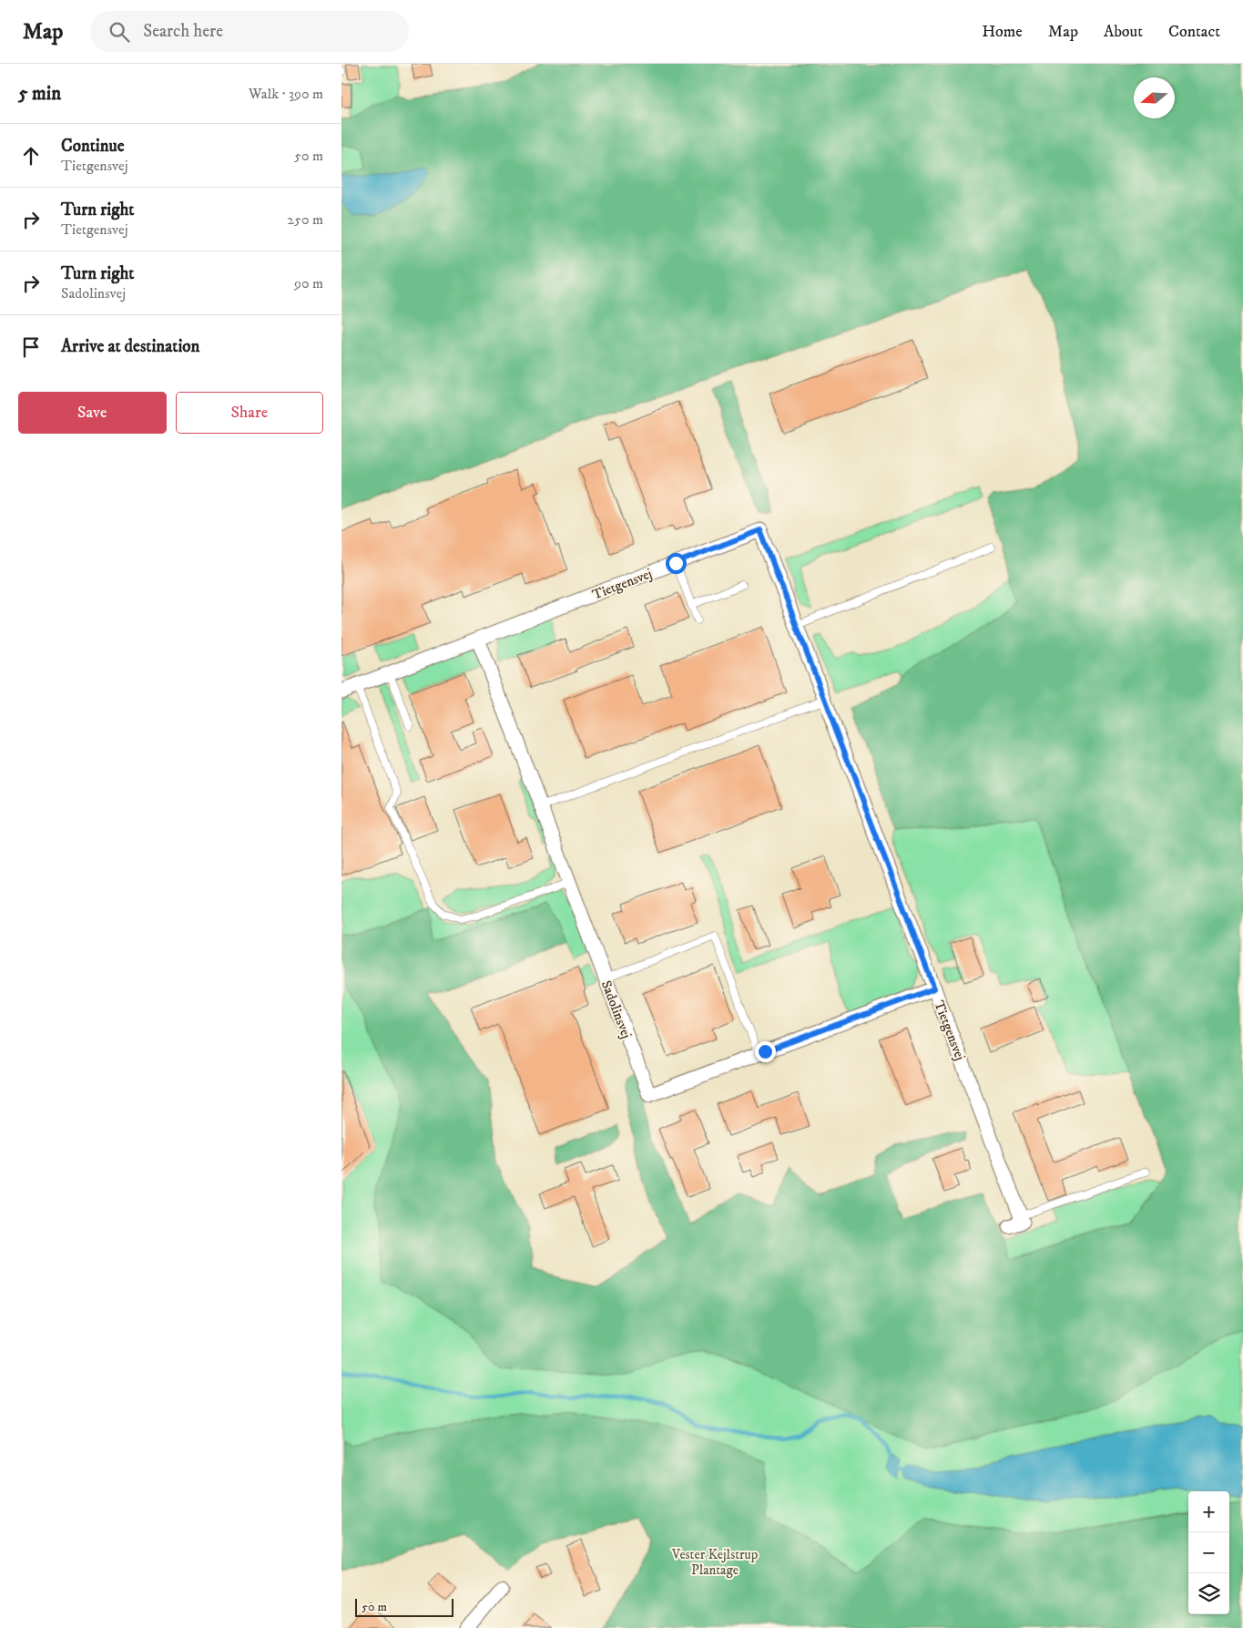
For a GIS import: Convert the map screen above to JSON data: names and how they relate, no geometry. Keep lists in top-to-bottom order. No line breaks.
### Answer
{"streets":{"street":["Tietgensvej","Sadolinsvej"]},"crossings":[["Tietgensvej","Sadolinsvej"]],"parks":["Vester Kejlstrup Plantage"],"scale_bar":"50 m","north":"left","page":{"header":"Map","search":"Search here","nav":["Home","Map","About","Contact"],"heading":["5 min","Walk · 390 m"],"list":[["Continue","Tietgensvej","50 m"],["Turn right","Tietgensvej","250 m"],["Turn right","Sadolinsvej","90 m"],"Arrive at destination"],"buttons":["Save","Share"],"map_buttons":["+","−"],"scale":"50 m"}}
